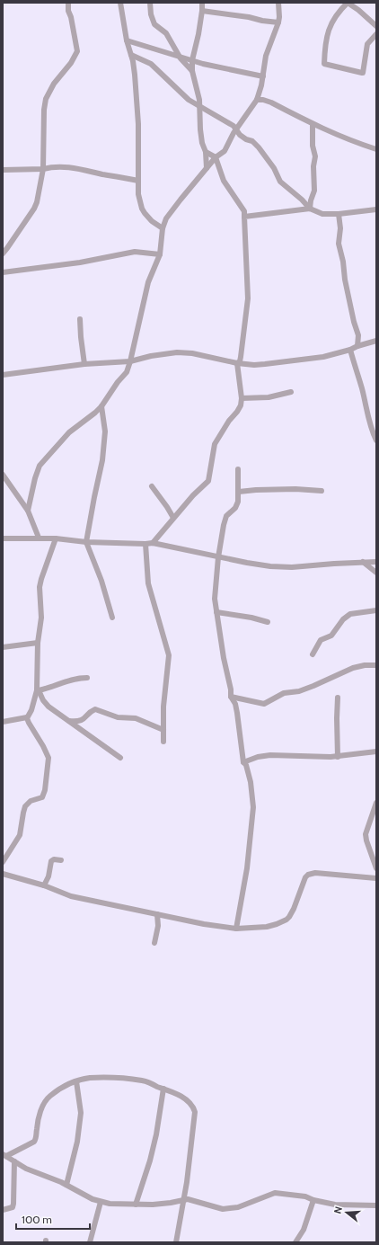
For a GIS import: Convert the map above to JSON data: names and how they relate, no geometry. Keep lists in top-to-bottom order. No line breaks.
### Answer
{"scale_bar":"100 m","north":"left"}
